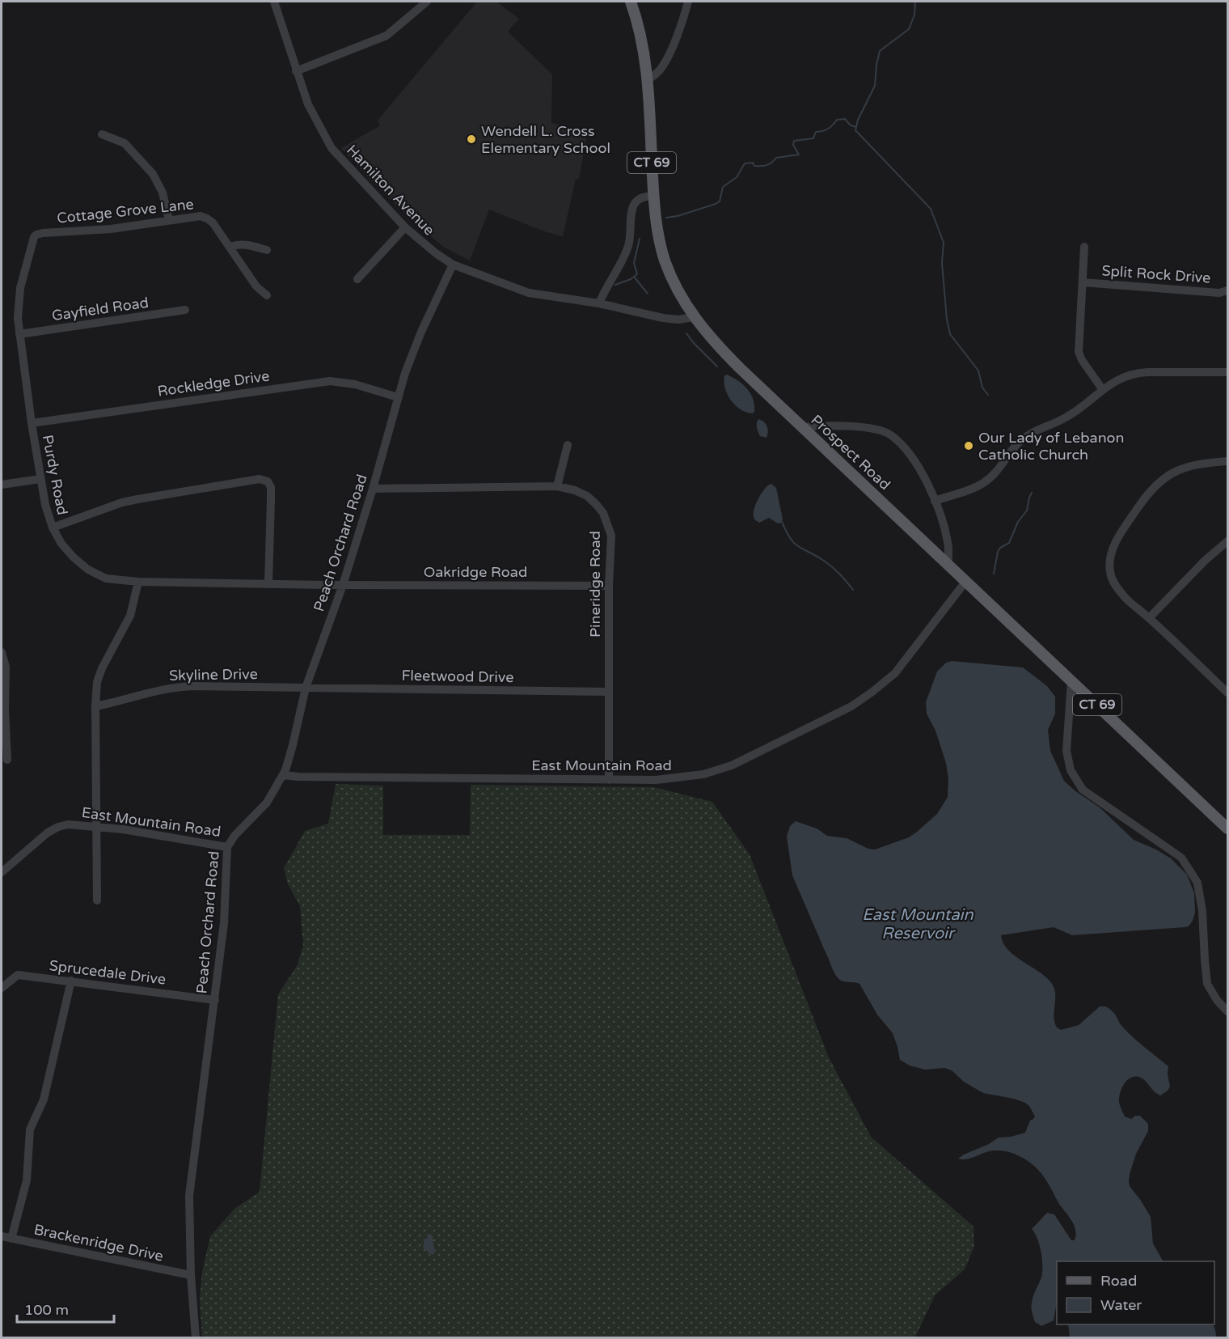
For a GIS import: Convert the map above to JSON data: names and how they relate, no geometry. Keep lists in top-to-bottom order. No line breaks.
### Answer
{"streets":{"main road":["CT 69","Prospect Road"],"street":["Hamilton Avenue","Cottage Grove Lane","Split Rock Drive","Gayfield Road","Rockledge Drive","Purdy Road","Peach Orchard Road","Oakridge Road","Pineridge Road","Skyline Drive","Fleetwood Drive","East Mountain Road","Sprucedale Drive","Brackenridge Drive"]},"crossings":[["Hamilton Avenue","Prospect Road"],["Hamilton Avenue","Peach Orchard Road"],["Cottage Grove Lane","Purdy Road"],["Gayfield Road","Purdy Road"],["Rockledge Drive","Purdy Road"],["Rockledge Drive","Peach Orchard Road"],["Prospect Road","East Mountain Road"],["Purdy Road","Peach Orchard Road"],["Purdy Road","Oakridge Road"],["Peach Orchard Road","Oakridge Road"],["Peach Orchard Road","Pineridge Road"],["Peach Orchard Road","Skyline Drive"],["Peach Orchard Road","Fleetwood Drive"],["Peach Orchard Road","East Mountain Road"],["Peach Orchard Road","Sprucedale Drive"],["Peach Orchard Road","Brackenridge Drive"],["Oakridge Road","Pineridge Road"],["Pineridge Road","Fleetwood Drive"],["Pineridge Road","East Mountain Road"],["Skyline Drive","Fleetwood Drive"]],"water":["East Mountain Reservoir"],"places":["Wendell L. Cross Elementary School","Our Lady of Lebanon Catholic Church"],"legend":["Road","Water"],"scale_bar":"100 m"}
